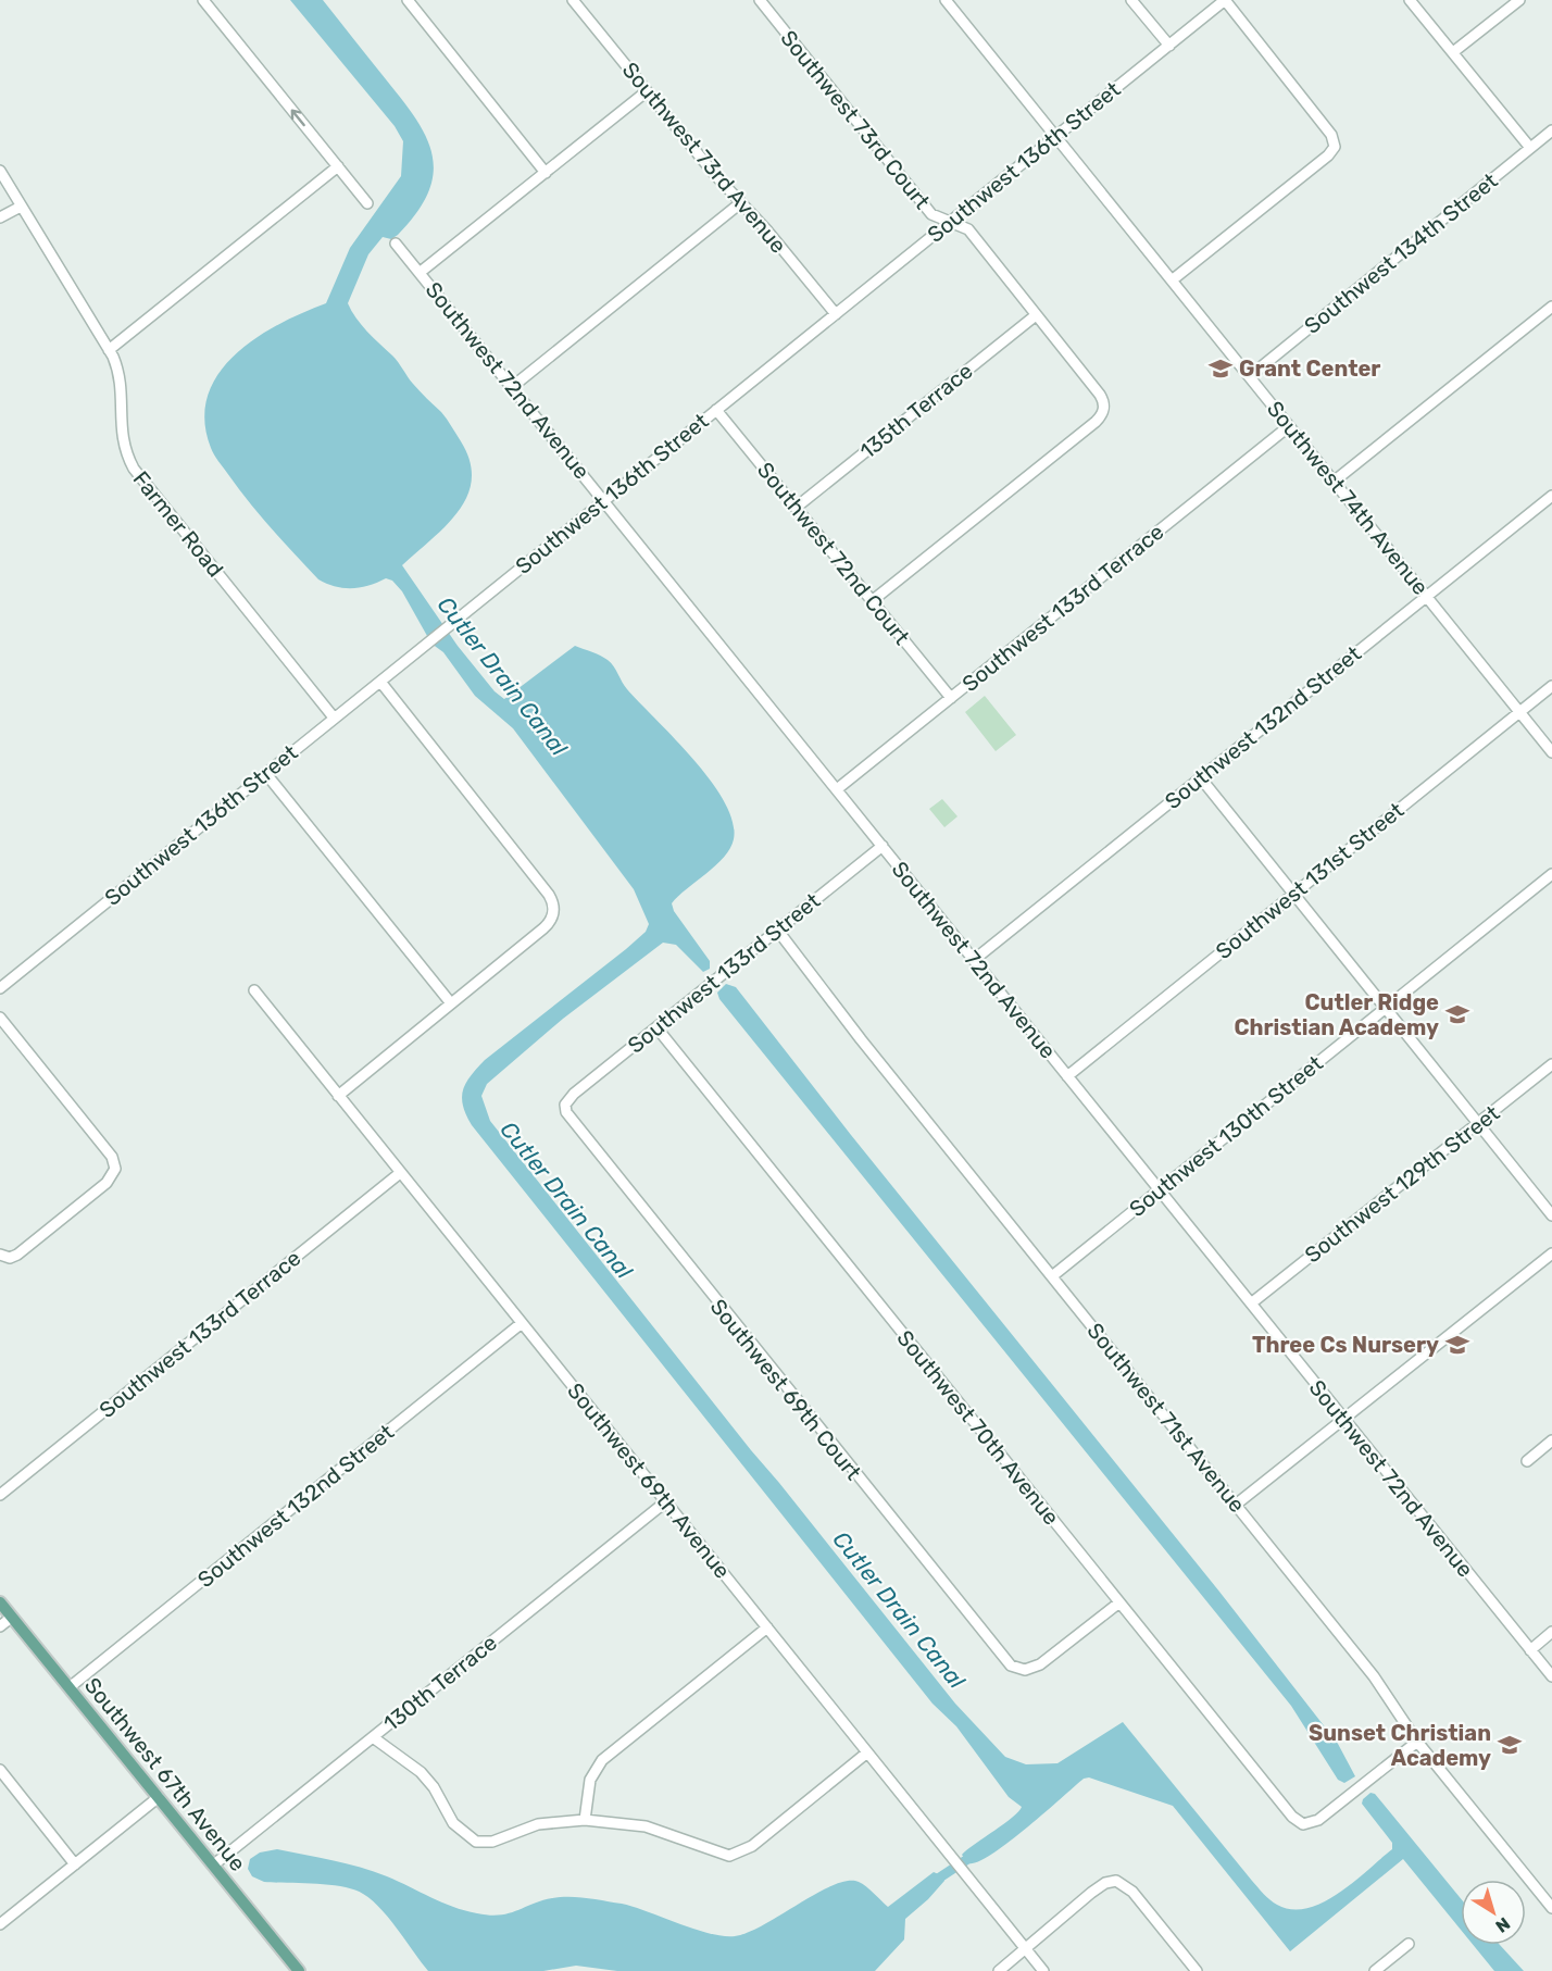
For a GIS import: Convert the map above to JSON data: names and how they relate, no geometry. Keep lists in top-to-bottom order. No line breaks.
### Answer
{"streets":{"main road":["Southwest 67th Avenue"],"street":["Southwest 73rd Court","Southwest 73rd Avenue","Southwest 136th Street","Southwest 134th Street","Southwest 72nd Avenue","135th Terrace","Southwest 74th Avenue","Farmer Road","Southwest 72nd Court","Southwest 133rd Terrace","Southwest 132nd Street","Southwest 131st Street","Southwest 133rd Street","Southwest 130th Street","Southwest 129th Street","Southwest 69th Court","Southwest 71st Avenue","Southwest 70th Avenue","Southwest 69th Avenue","130th Terrace"]},"crossings":[["Southwest 73rd Court","Southwest 136th Street"],["Southwest 73rd Court","135th Terrace"],["Southwest 73rd Court","Southwest 72nd Court"],["Southwest 73rd Avenue","Southwest 136th Street"],["Southwest 136th Street","Southwest 72nd Avenue"],["Southwest 136th Street","Southwest 74th Avenue"],["Southwest 136th Street","Farmer Road"],["Southwest 136th Street","Southwest 72nd Court"],["Southwest 134th Street","Southwest 74th Avenue"],["Southwest 72nd Avenue","Southwest 133rd Terrace"],["Southwest 72nd Avenue","Southwest 132nd Street"],["Southwest 72nd Avenue","Southwest 131st Street"],["Southwest 72nd Avenue","Southwest 133rd Street"],["Southwest 72nd Avenue","Southwest 130th Street"],["Southwest 72nd Avenue","Southwest 129th Street"],["135th Terrace","Southwest 72nd Court"],["Southwest 74th Avenue","Southwest 133rd Terrace"],["Southwest 74th Avenue","Southwest 132nd Street"],["Southwest 74th Avenue","Southwest 131st Street"],["Southwest 72nd Court","Southwest 133rd Terrace"],["Southwest 133rd Terrace","Southwest 69th Avenue"],["Southwest 132nd Street","Southwest 69th Avenue"],["Southwest 132nd Street","Southwest 67th Avenue"],["Southwest 133rd Street","Southwest 69th Court"],["Southwest 133rd Street","Southwest 71st Avenue"],["Southwest 133rd Street","Southwest 70th Avenue"],["Southwest 130th Street","Southwest 71st Avenue"],["Southwest 69th Court","Southwest 70th Avenue"],["Southwest 71st Avenue","Southwest 70th Avenue"],["Southwest 69th Avenue","130th Terrace"],["130th Terrace","Southwest 67th Avenue"]],"water":["Cutler Drain Canal"],"places":{"school or university":["Grant Center","Cutler Ridge Christian Academy","Three Cs Nursery","Sunset Christian Academy"]},"north":"bottom right"}
